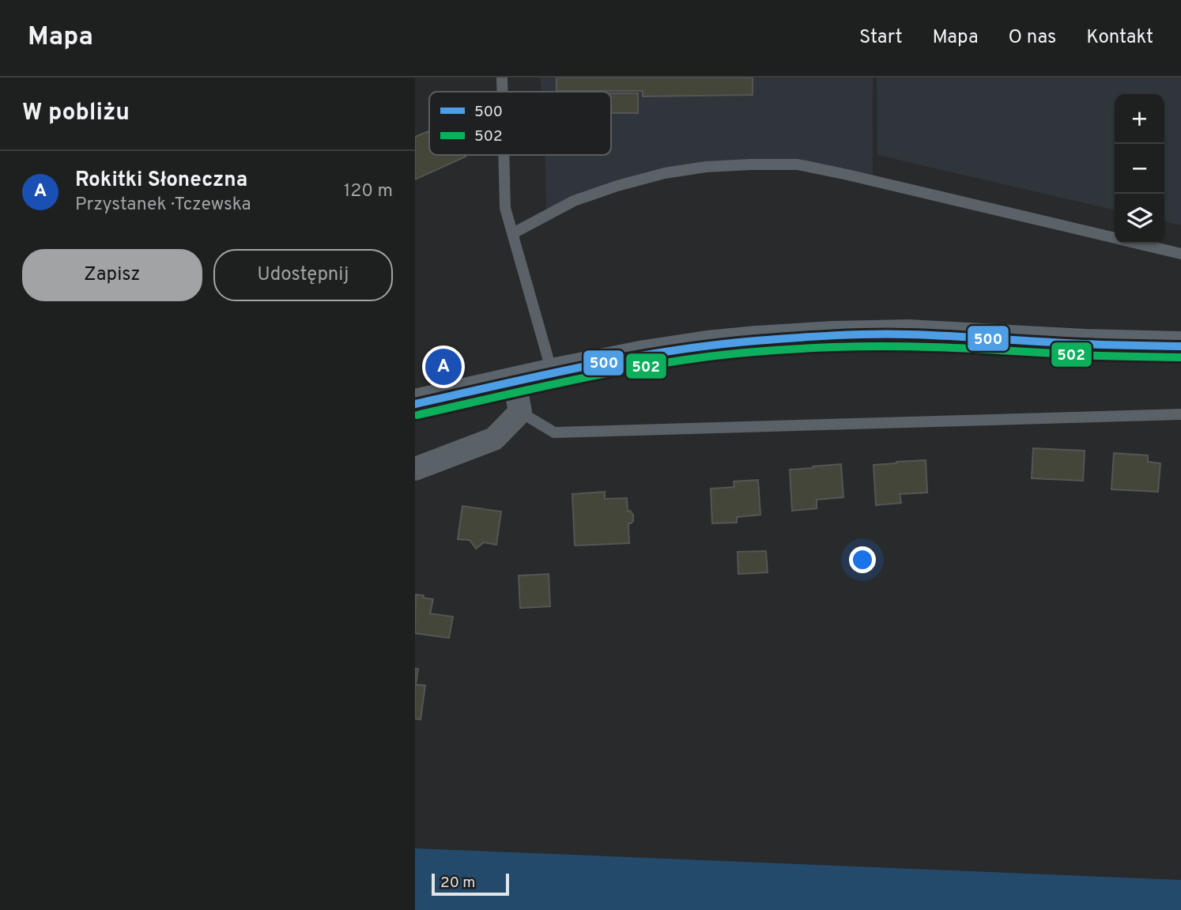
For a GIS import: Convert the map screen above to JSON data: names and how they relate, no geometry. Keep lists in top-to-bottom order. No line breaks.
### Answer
{"lines":["transit line 500","transit line 502"],"legend":["500","502"],"scale_bar":"20 m","page":{"header":"Mapa","nav":["Start","Mapa","O nas","Kontakt"],"heading":"W pobliżu","map_buttons":["+","−"],"list":[{"mark":"A","name":"Rokitki Słoneczna","note":"Przystanek · Tczewska","value":"120 m"}],"buttons":["Zapisz","Udostępnij"],"pins":"A","scale":"20 m"}}
